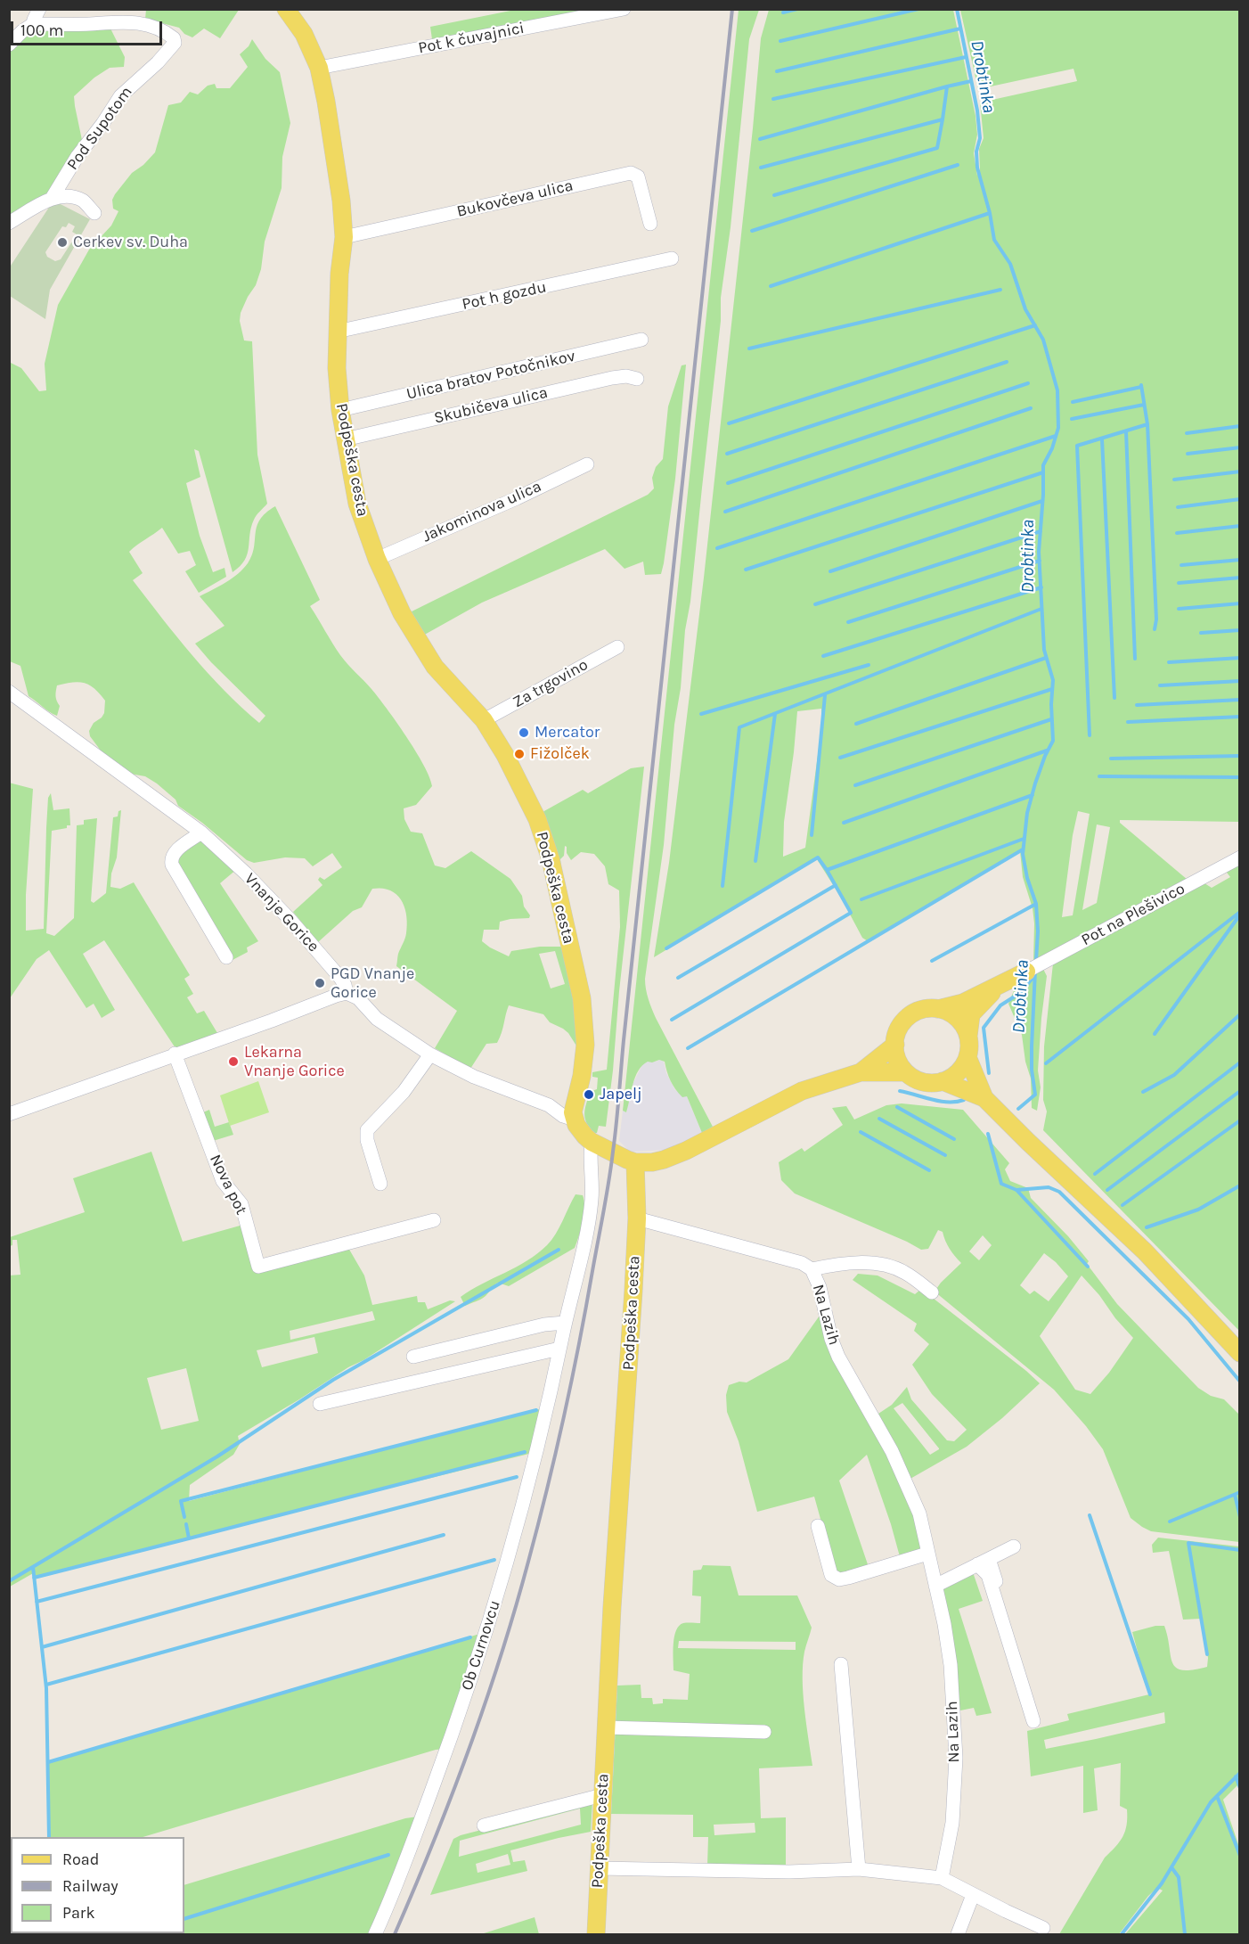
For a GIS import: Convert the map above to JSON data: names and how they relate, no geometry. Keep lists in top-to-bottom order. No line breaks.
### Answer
{"streets":{"main road":["Podpeška cesta"],"street":["Pot k čuvajnici","Pod Supotom","Bukovčeva ulica","Pot h gozdu","Ulica bratov Potočnikov","Skubičeva ulica","Jakominova ulica","Za trgovino","Vnanje Gorice","Pot na Plešivico","Nova pot","Na Lazih","Ob Curnovcu"]},"crossings":[["Pot k čuvajnici","Podpeška cesta"],["Bukovčeva ulica","Podpeška cesta"],["Pot h gozdu","Podpeška cesta"],["Ulica bratov Potočnikov","Podpeška cesta"],["Skubičeva ulica","Podpeška cesta"],["Podpeška cesta","Jakominova ulica"],["Podpeška cesta","Za trgovino"],["Podpeška cesta","Vnanje Gorice"],["Podpeška cesta","Na Lazih"]],"water":["Drobtinka"],"places":["Cerkev sv. Duha","Mercator","Fižolček","PGD Vnanje Gorice","Lekarna Vnanje Gorice","Japelj"],"legend":["Road","Railway","Park"],"scale_bar":"100 m"}
